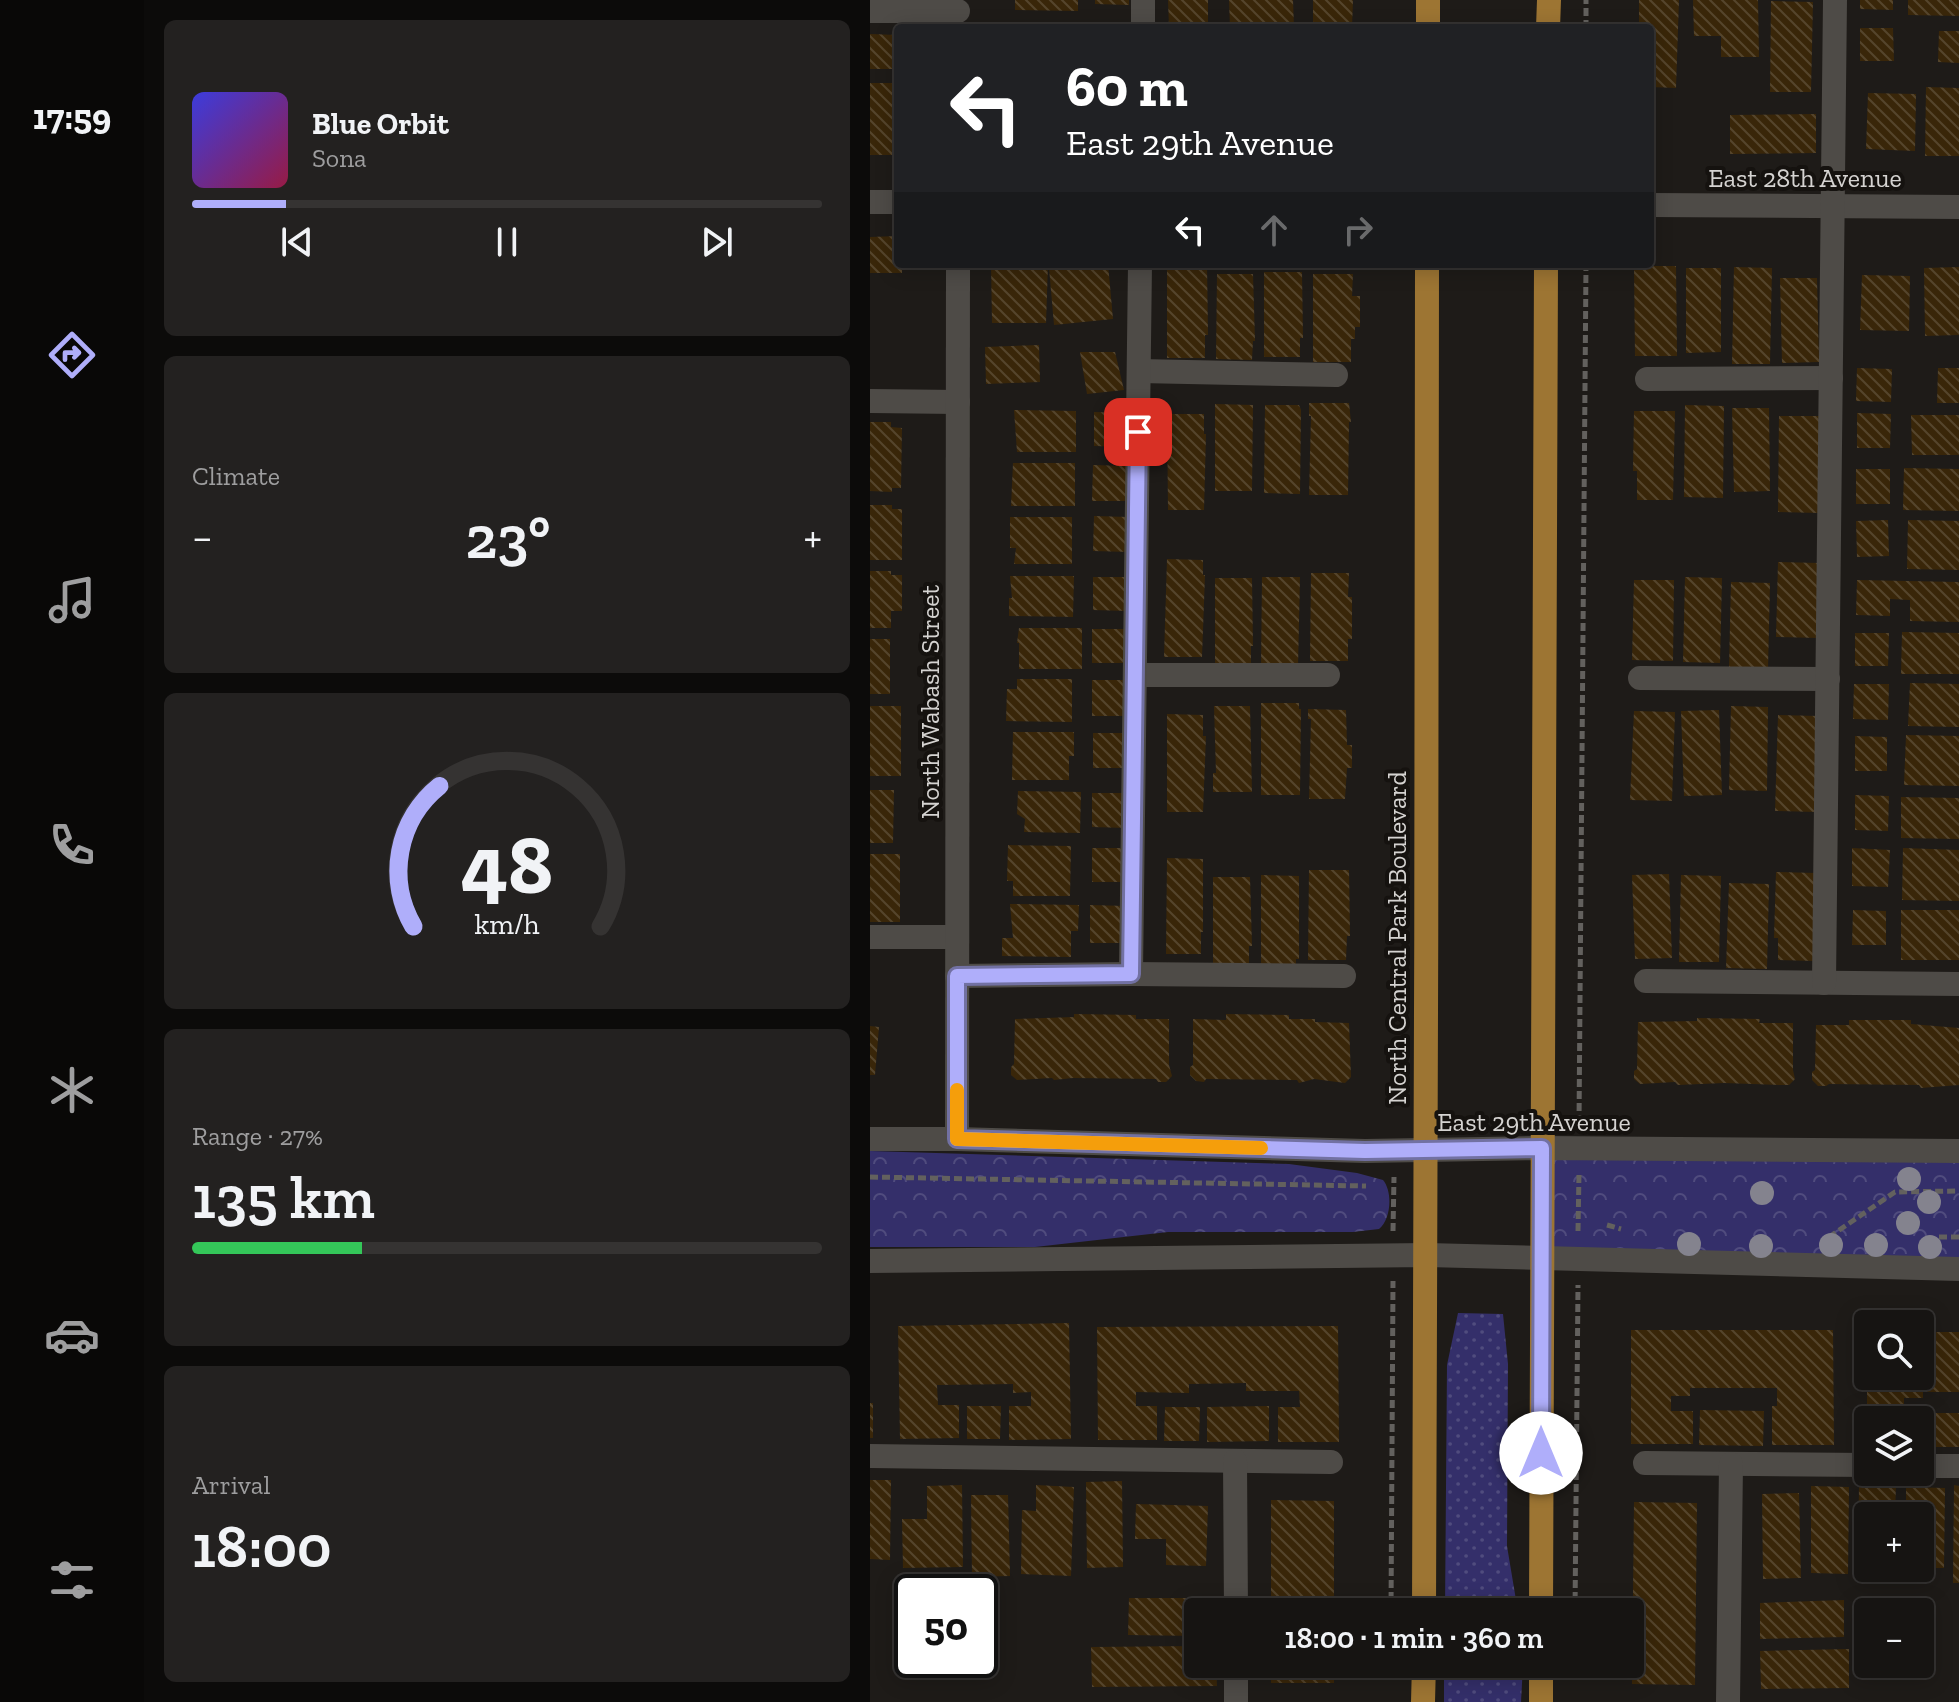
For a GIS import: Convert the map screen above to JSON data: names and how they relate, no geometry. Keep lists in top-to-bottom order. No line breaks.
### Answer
{"streets":{"main road":["North Central Park Boulevard"],"street":["East 28th Avenue","North Wabash Street","East 29th Avenue"]},"crossings":[["North Wabash Street","East 29th Avenue"],["North Central Park Boulevard","East 29th Avenue"]],"page":{"tabs":"17:59","turn":["60 m","East 29th Avenue"],"song":["Blue Orbit","Sona"],"tile":["Climate",["Range · 27%","135 km"],["Arrival","18:00"]],"heat":["−","23°","+"],"map_buttons":["+","−"],"limit":"50","trip":"18:00 · 1 min · 360 m","gauge":["48","km/h"]}}
